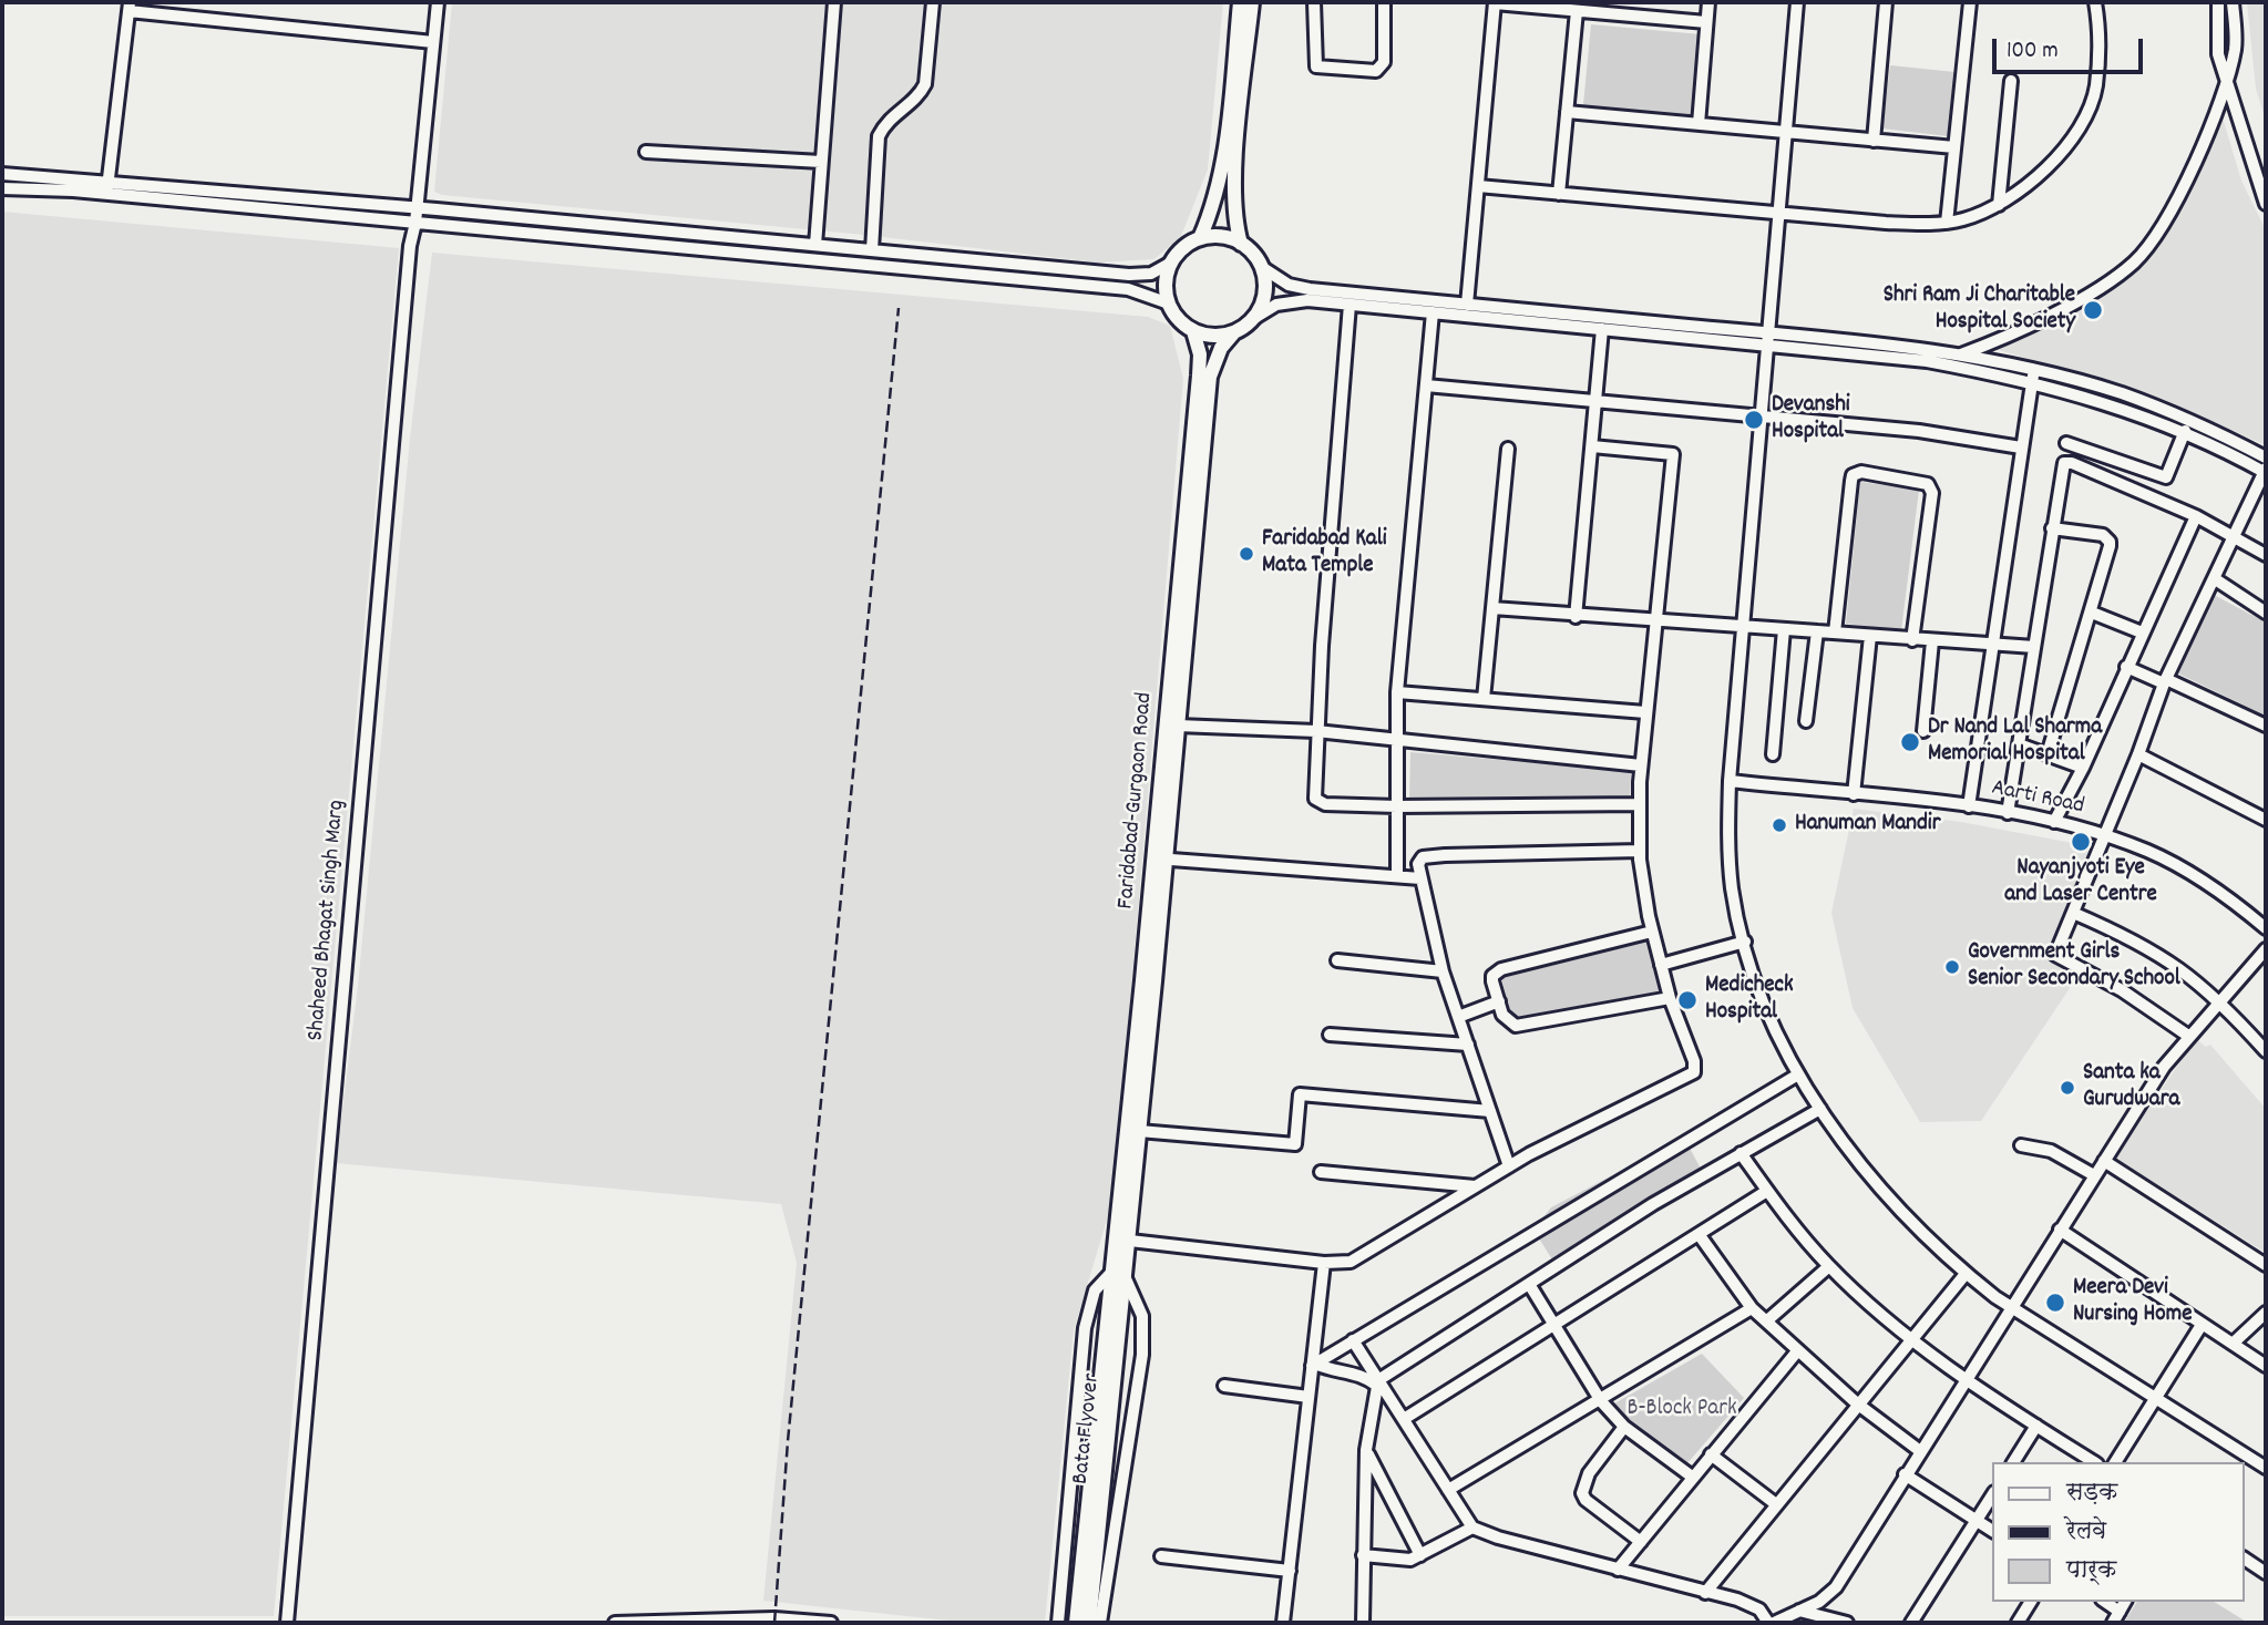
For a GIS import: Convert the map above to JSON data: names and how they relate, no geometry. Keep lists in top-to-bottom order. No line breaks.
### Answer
{"streets":{"main road":["Faridabad-Gurgaon Road","Bata Flyover"],"street":["Aarti Road","Shaheed Bhagat Singh Marg"]},"crossings":[["Faridabad-Gurgaon Road","Bata Flyover"]],"parks":["B-Block Park"],"places":["Shri Ram Ji Charitable Hospital Society","Devanshi Hospital","Faridabad Kali Mata Temple","Dr Nand Lal Sharma Memorial Hospital","Hanuman Mandir","Nayanjyoti Eye and Laser Centre","Government Girls Senior Secondary School","Medicheck Hospital","Santa ka Gurudwara","Meera Devi Nursing Home"],"legend":["सड़क","रेलवे","पार्क"],"scale_bar":"100 m"}
